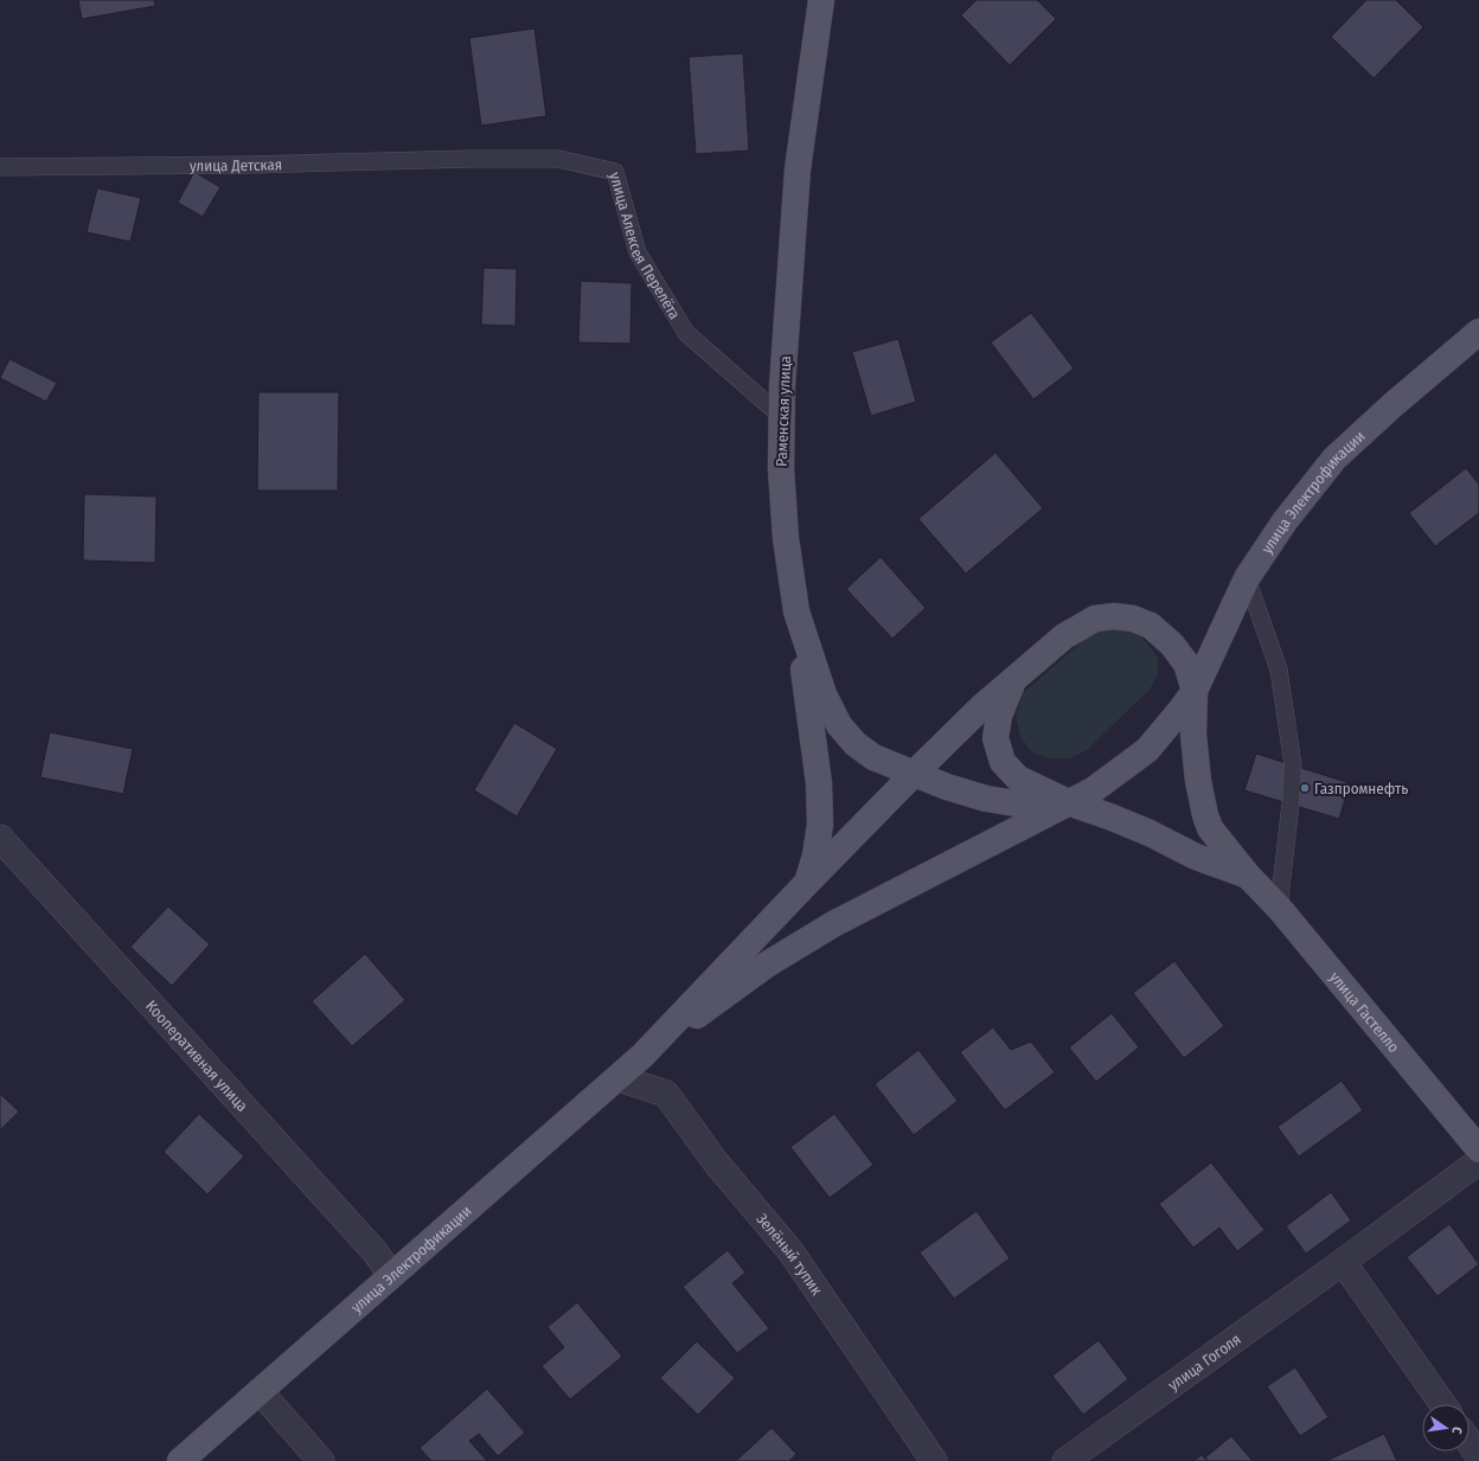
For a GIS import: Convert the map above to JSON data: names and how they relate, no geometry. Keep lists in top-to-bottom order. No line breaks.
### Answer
{"streets":{"main road":["Раменская улица","улица Электрофикации","улица Гастелло"],"street":["Кооперативная улица","Зелёный тупик","улица Гоголя"],"lane":["улица Детская","улица Алексея Перелёта"]},"crossings":[["улица Детская","улица Алексея Перелёта"],["улица Алексея Перелёта","Раменская улица"],["Раменская улица","улица Гастелло"],["улица Электрофикации","улица Гастелло"],["улица Электрофикации","Кооперативная улица"],["улица Электрофикации","Зелёный тупик"]],"places":["Газпромнефть"],"north":"right"}
